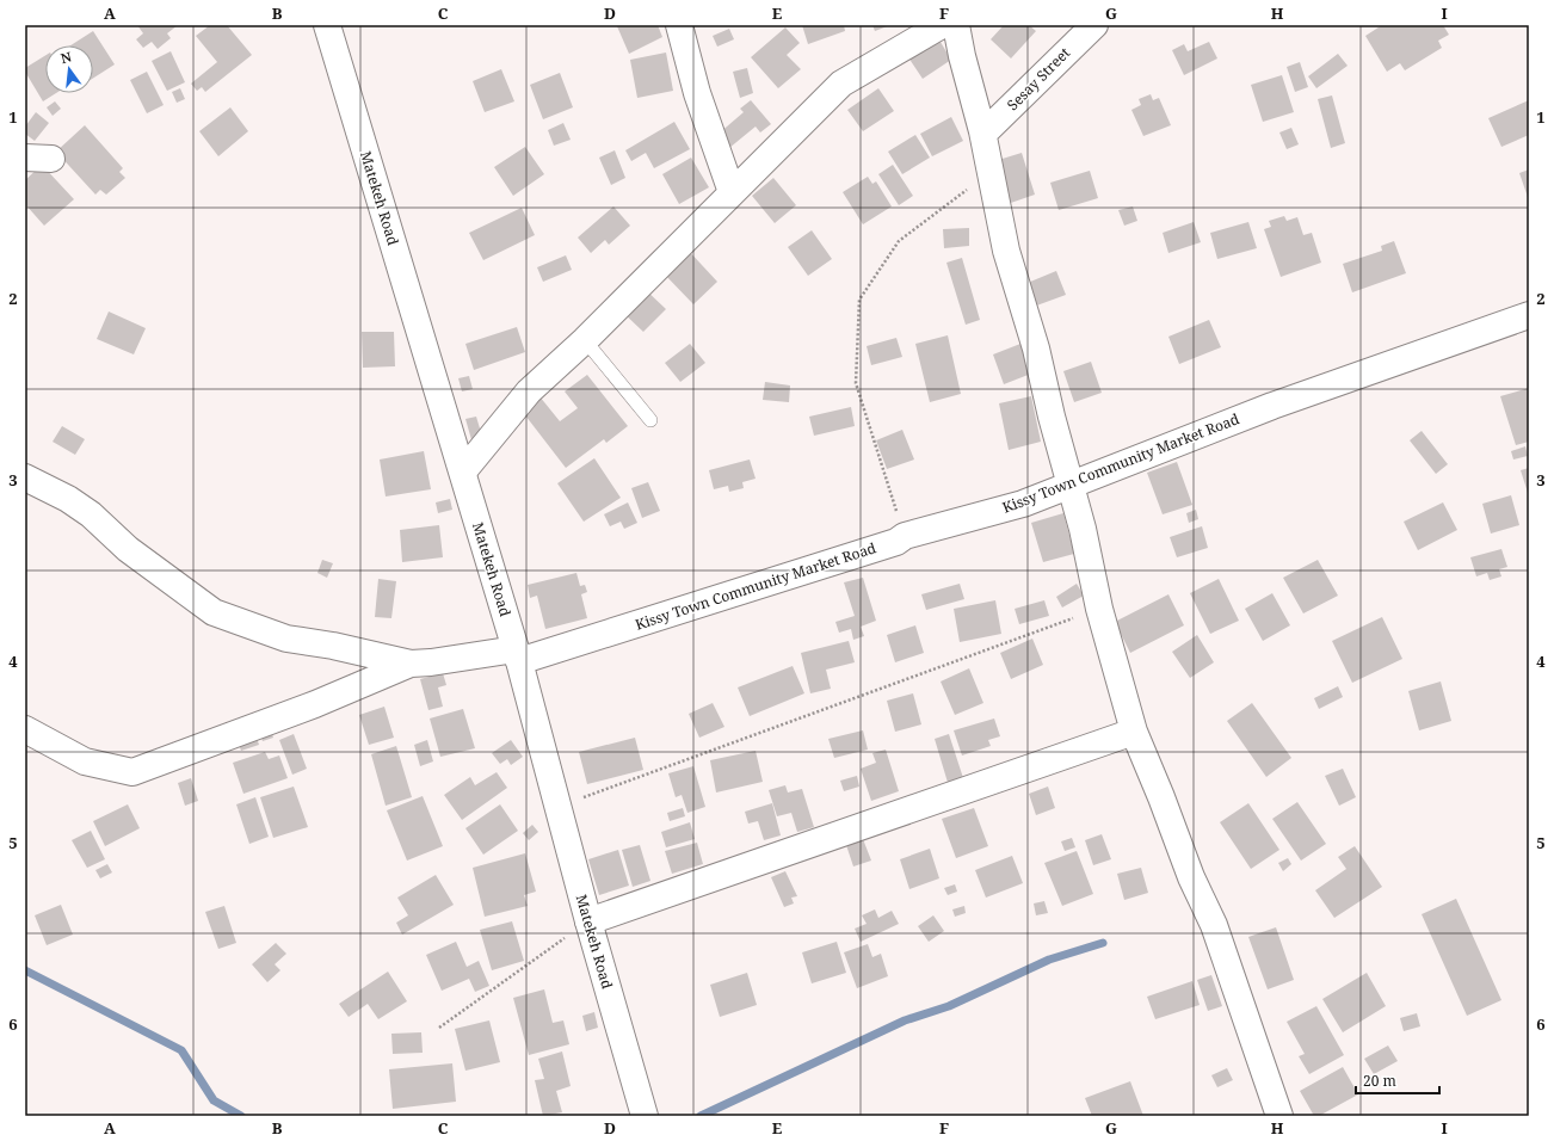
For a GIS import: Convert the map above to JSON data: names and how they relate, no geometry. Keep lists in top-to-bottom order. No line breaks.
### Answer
{"streets":{"street":["Sesay Street","Matekeh Road","Kissy Town Community Market Road"]},"crossings":[["Matekeh Road","Kissy Town Community Market Road"]],"scale_bar":"20 m","north":"top","grid":{"columns":["A","B","C","D","E","F","G","H","I"],"rows":["1","2","3","4","5","6"]}}
